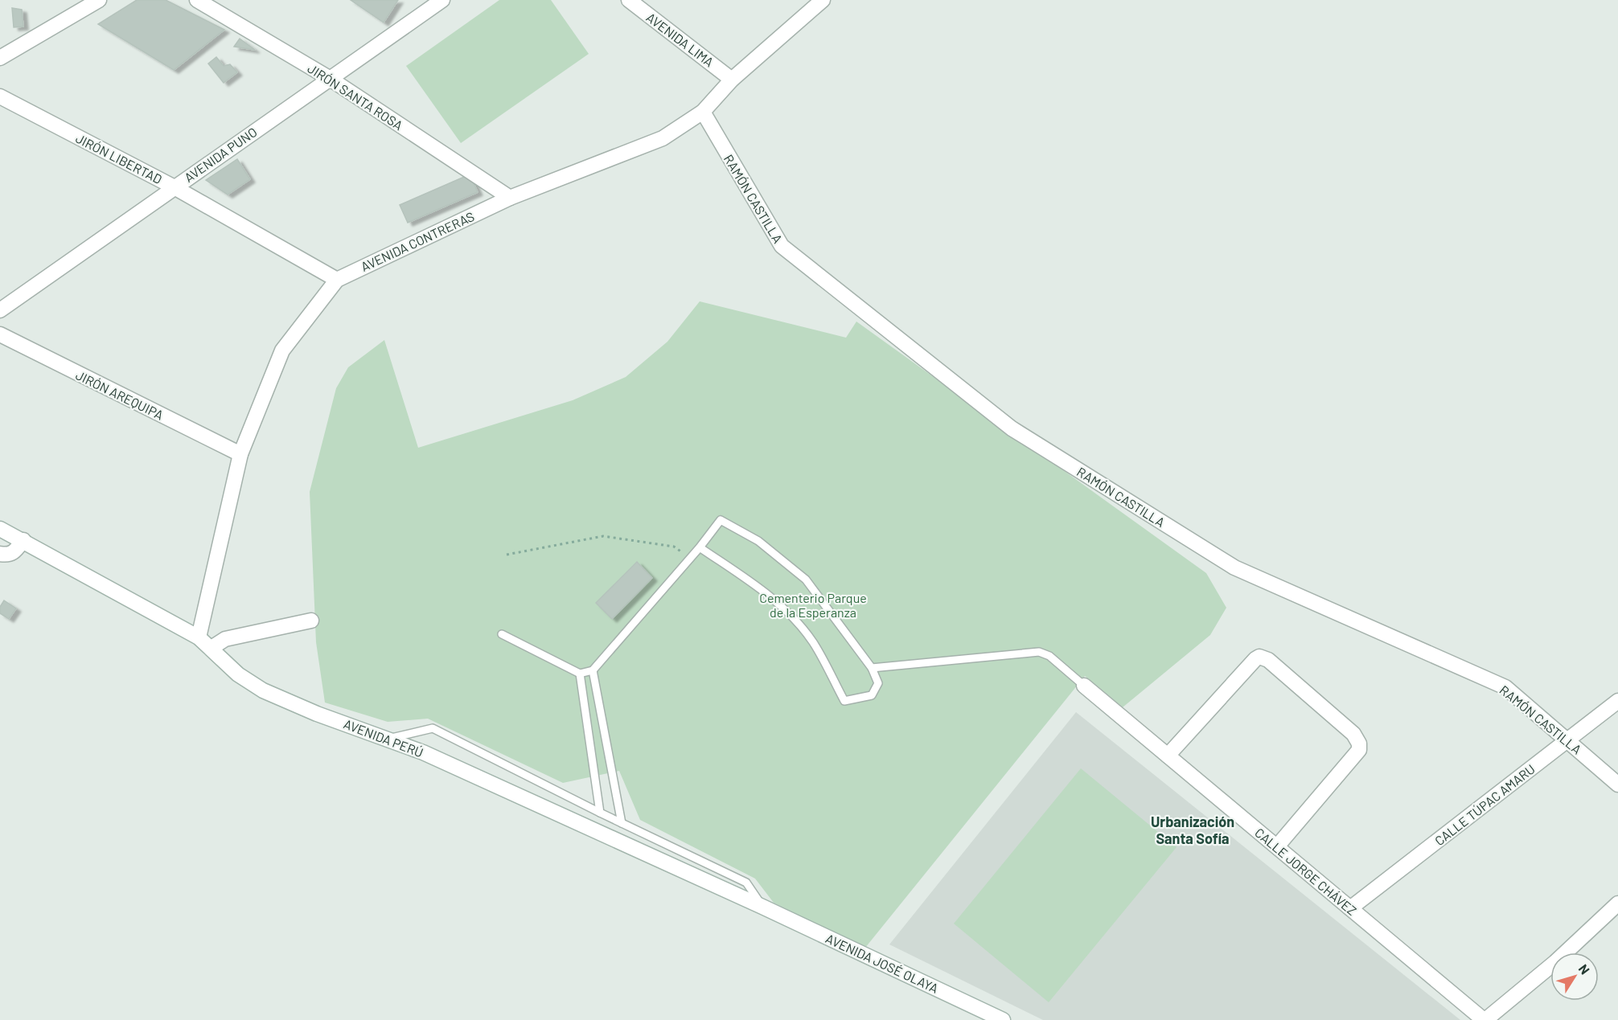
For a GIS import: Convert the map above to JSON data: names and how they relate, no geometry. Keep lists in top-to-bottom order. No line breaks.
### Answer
{"streets":{"street":["AVENIDA LIMA","JIRÓN SANTA ROSA","AVENIDA PUNO","JIRÓN LIBERTAD","RAMÓN CASTILLA","AVENIDA CONTRERAS","JIRÓN AREQUIPA","AVENIDA PERÚ","CALLE TÚPAC AMARU","CALLE JORGE CHÁVEZ","AVENIDA JOSÉ OLAYA"]},"crossings":[["AVENIDA LIMA","AVENIDA CONTRERAS"],["JIRÓN SANTA ROSA","AVENIDA PUNO"],["JIRÓN SANTA ROSA","AVENIDA CONTRERAS"],["AVENIDA PUNO","JIRÓN LIBERTAD"],["JIRÓN LIBERTAD","AVENIDA CONTRERAS"],["RAMÓN CASTILLA","AVENIDA CONTRERAS"],["RAMÓN CASTILLA","CALLE TÚPAC AMARU"],["AVENIDA CONTRERAS","JIRÓN AREQUIPA"],["AVENIDA CONTRERAS","AVENIDA PERÚ"],["AVENIDA PERÚ","AVENIDA JOSÉ OLAYA"],["CALLE TÚPAC AMARU","CALLE JORGE CHÁVEZ"]],"districts":["Urbanización Santa Sofía"],"parks":["Cementerio Parque de la Esperanza"],"north":"top right"}
